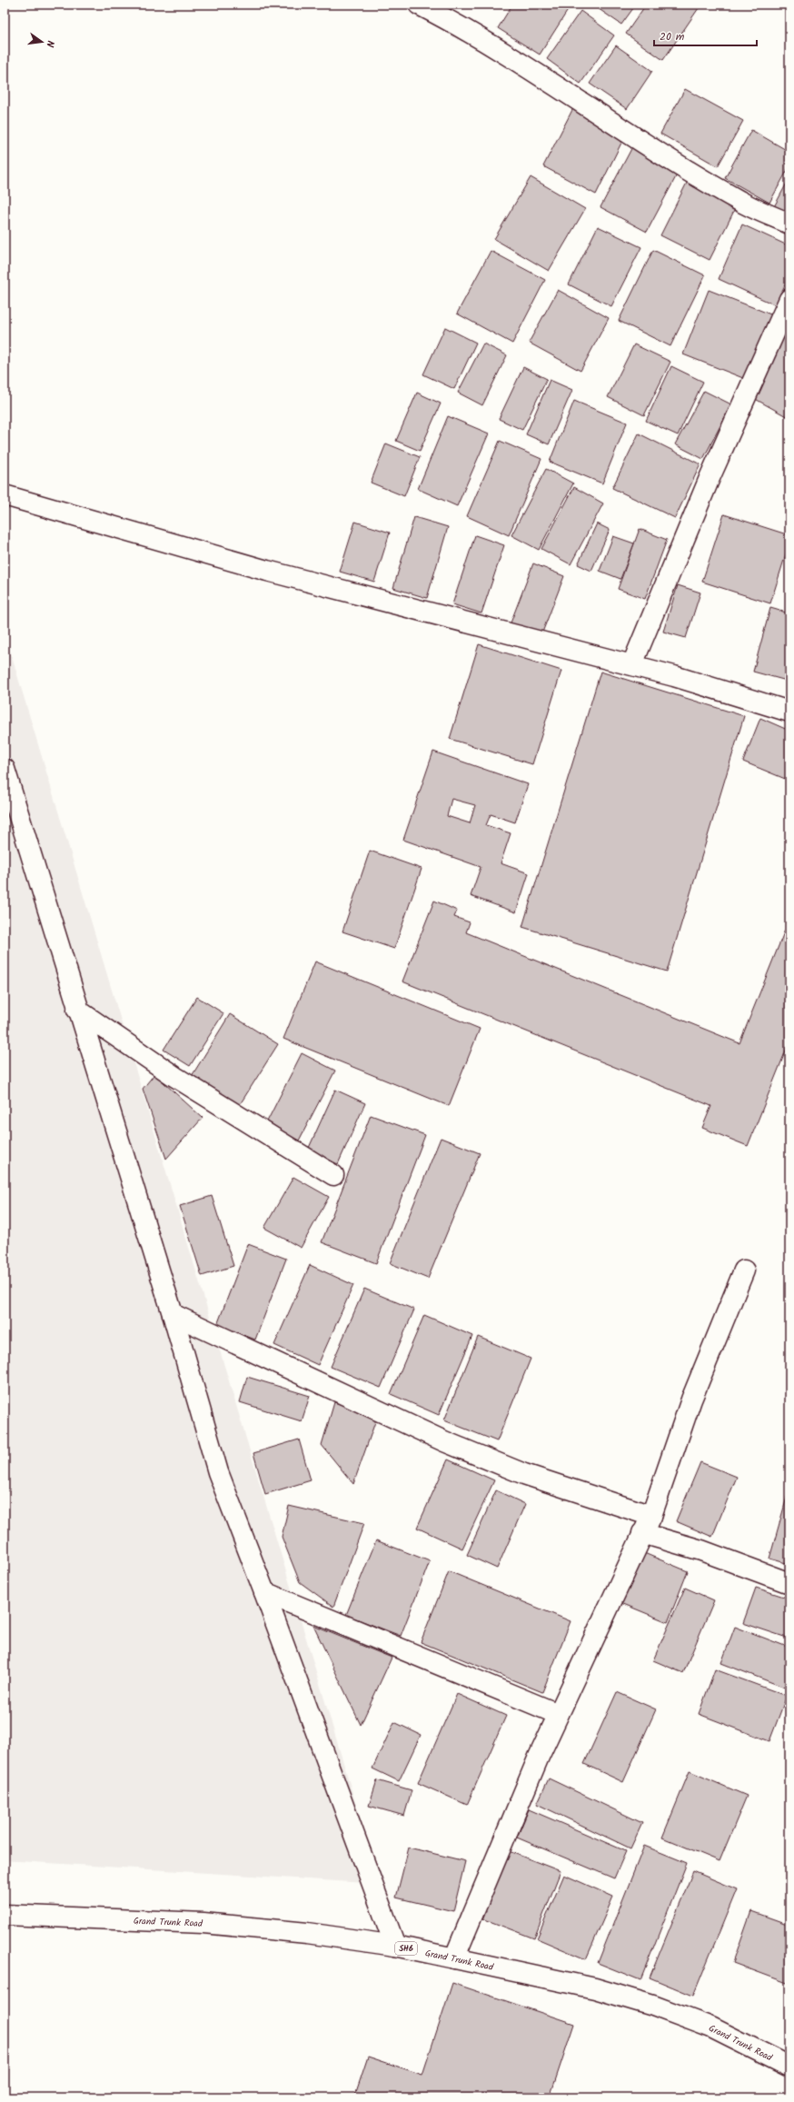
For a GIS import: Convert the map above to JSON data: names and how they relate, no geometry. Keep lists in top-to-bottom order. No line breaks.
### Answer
{"streets":{"street":["Grand Trunk Road","SH6"]},"scale_bar":"20 m","north":"right"}
